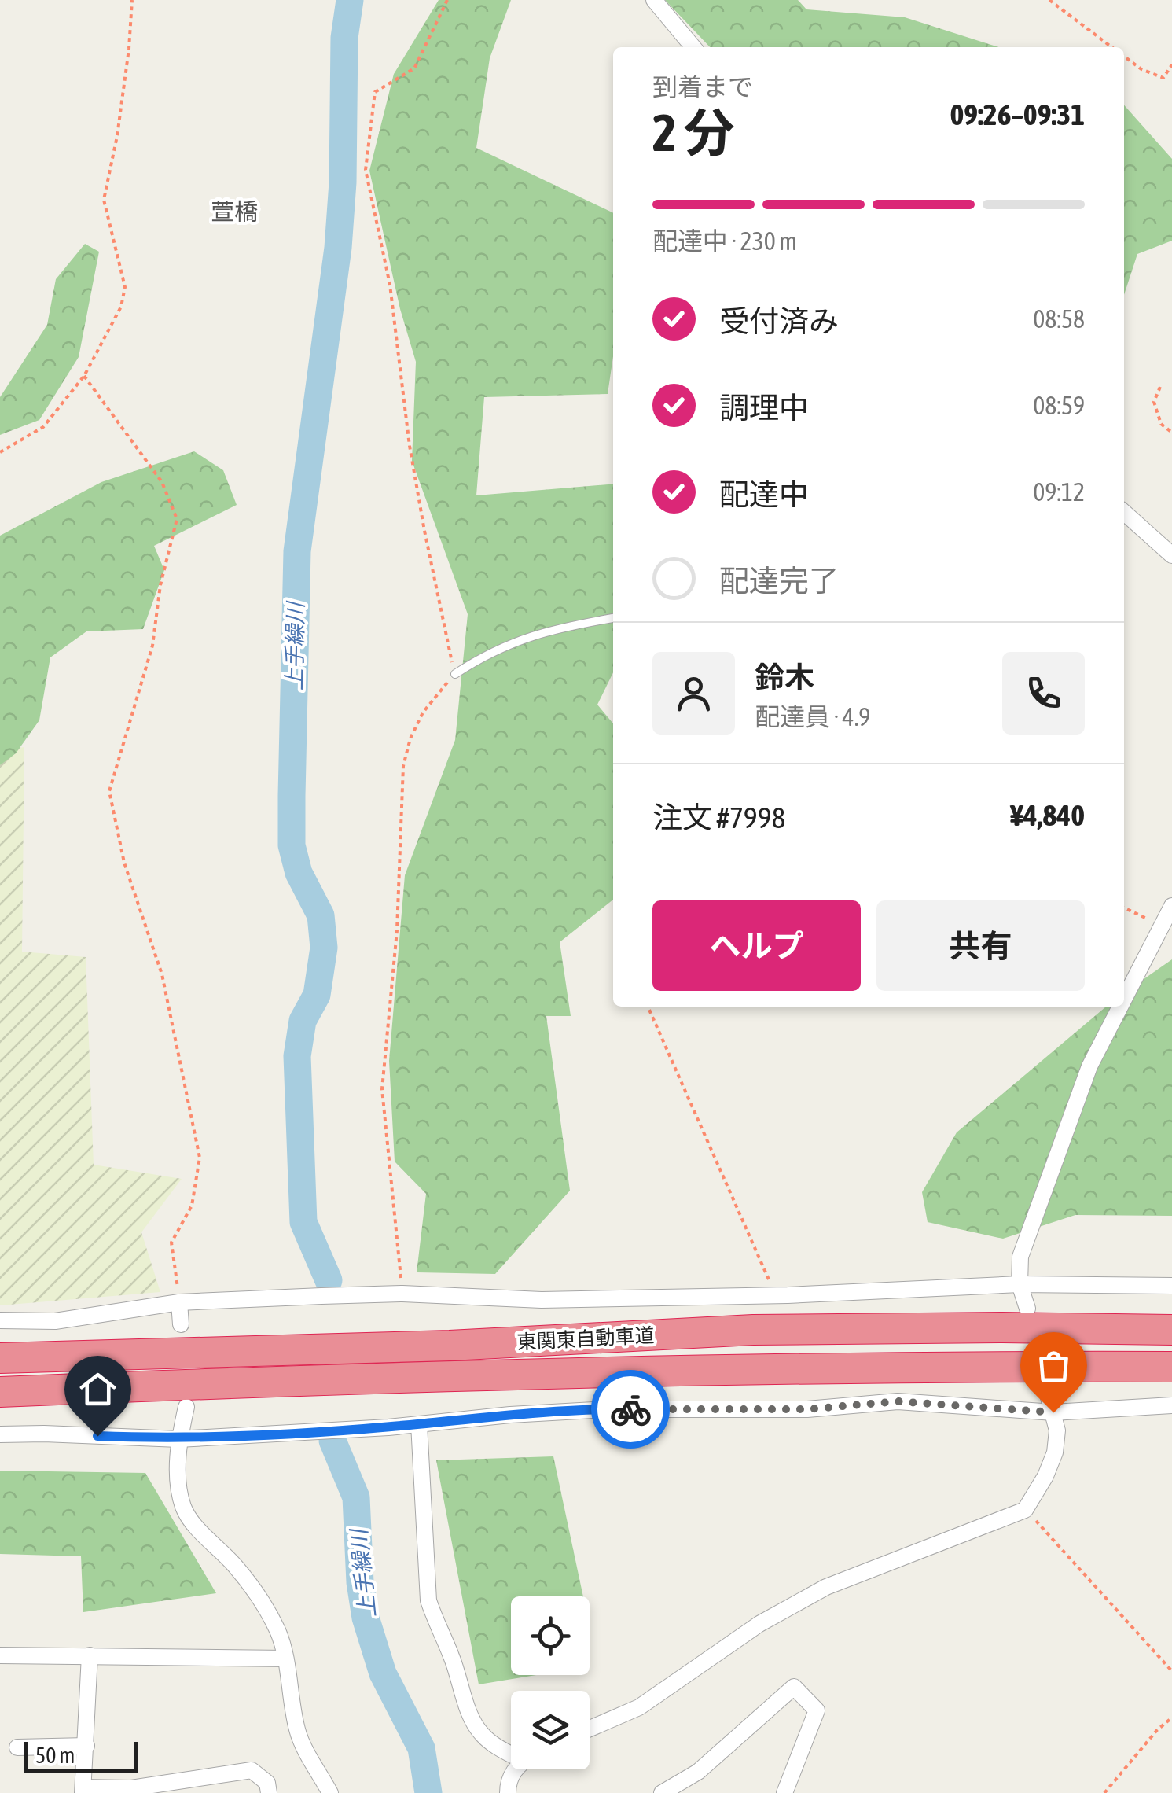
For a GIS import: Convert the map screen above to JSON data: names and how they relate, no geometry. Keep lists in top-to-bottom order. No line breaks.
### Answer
{"streets":{"highway":["東関東自動車道"]},"districts":["萱橋"],"water":["上手繰川"],"scale_bar":"50 m","page":{"heading":["2 分","到着まで","09:26–09:31"],"panel":["鈴木","配達員 · 4.9","注文 #7998","¥4,840"],"bar":"配達中 · 230 m","list":[["受付済み","08:58"],["調理中","08:59"],["配達中","09:12"],"配達完了"],"buttons":["ヘルプ","共有"],"scale":"50 m"}}
